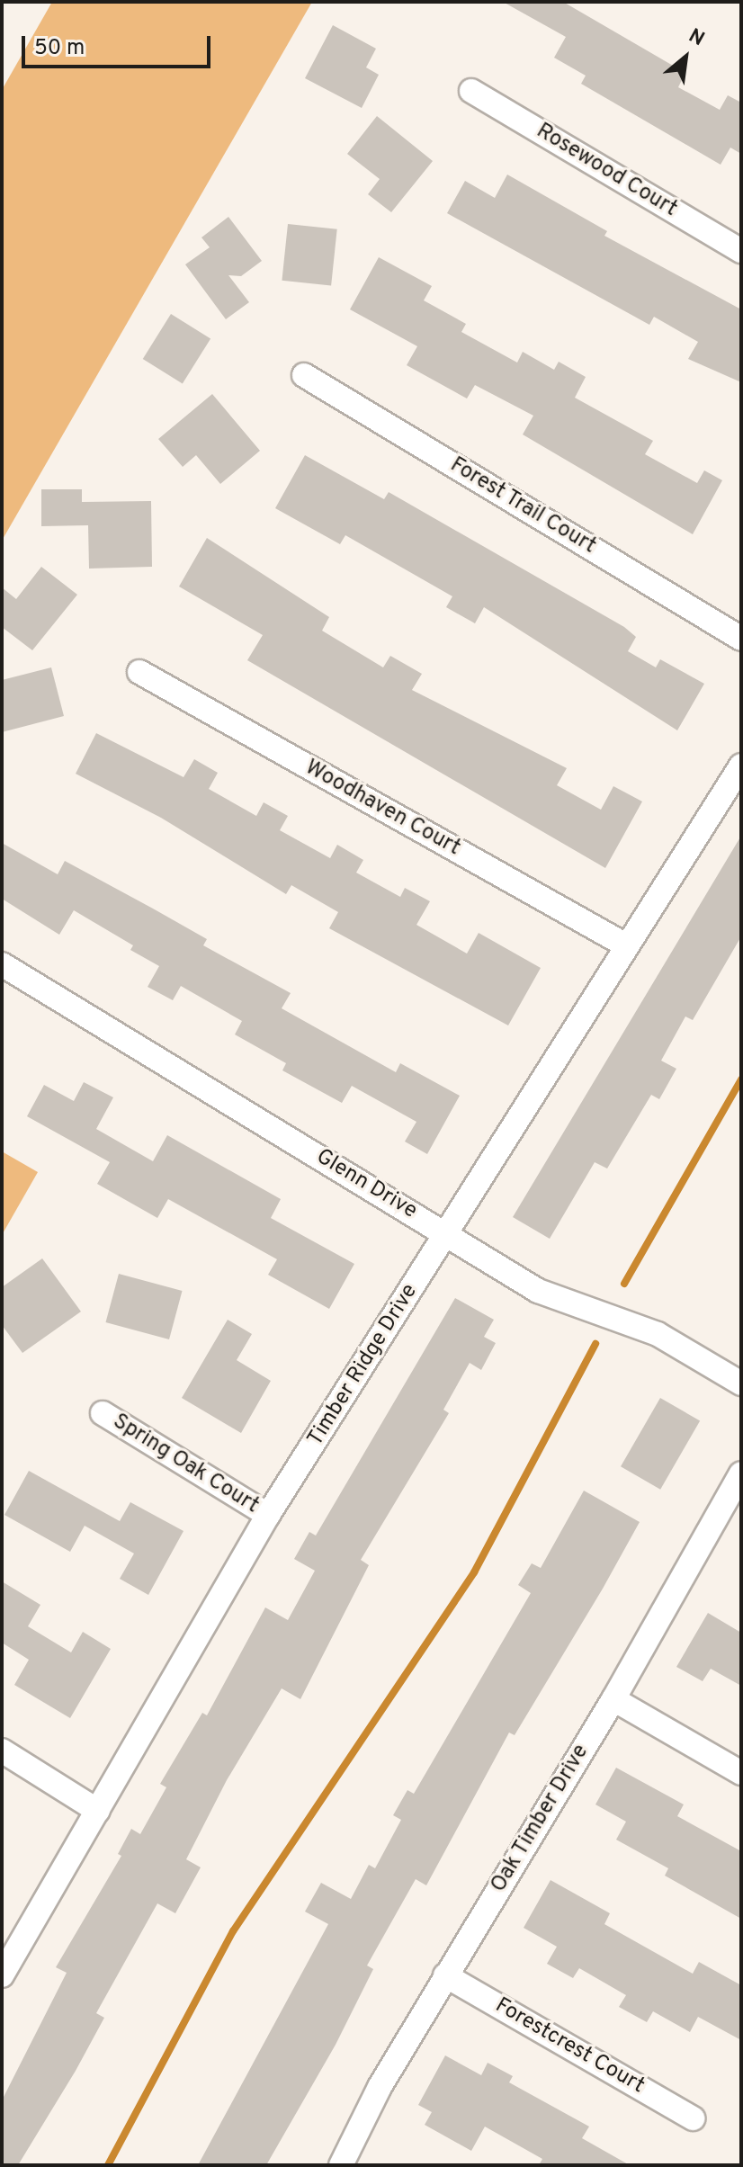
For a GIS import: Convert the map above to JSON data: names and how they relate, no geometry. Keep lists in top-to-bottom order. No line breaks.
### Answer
{"streets":{"street":["Rosewood Court","Forest Trail Court","Woodhaven Court","Glenn Drive","Timber Ridge Drive","Spring Oak Court","Oak Timber Drive","Forestcrest Court"]},"crossings":[["Woodhaven Court","Timber Ridge Drive"],["Glenn Drive","Timber Ridge Drive"],["Timber Ridge Drive","Spring Oak Court"],["Oak Timber Drive","Forestcrest Court"]],"scale_bar":"50 m","north":"top right"}
